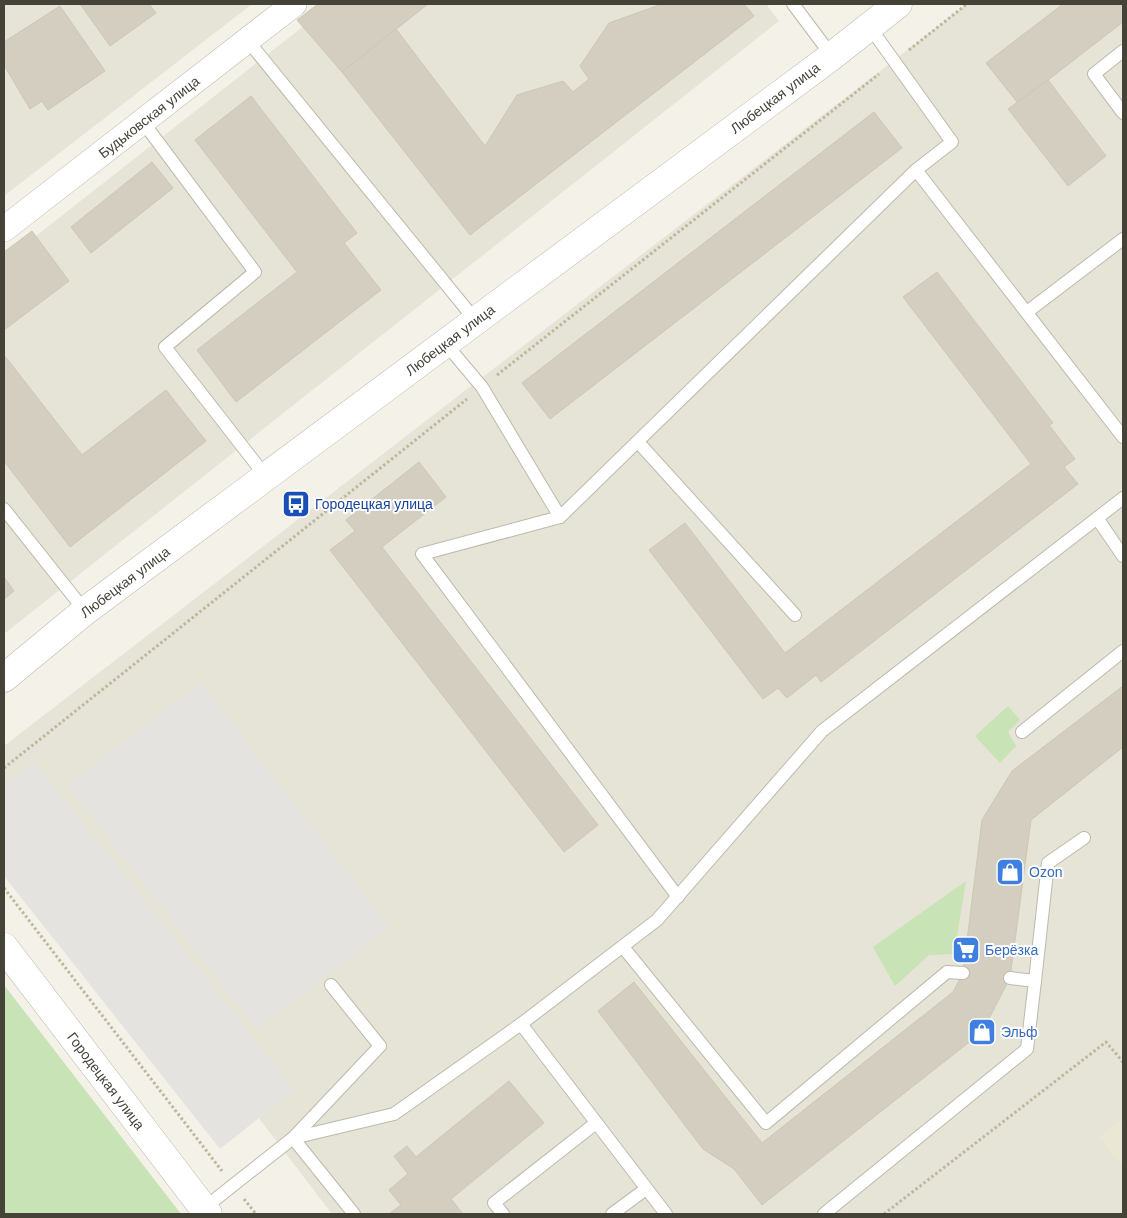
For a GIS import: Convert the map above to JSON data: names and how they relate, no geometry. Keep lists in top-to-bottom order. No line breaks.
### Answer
{"streets":{"street":["Любецкая улица","Будьковская улица","Городецкая улица"]},"places":{"bus stop":["Городецкая улица"],"shop":["Ozon","Эльф"],"supermarket":["Берёзка"]}}
